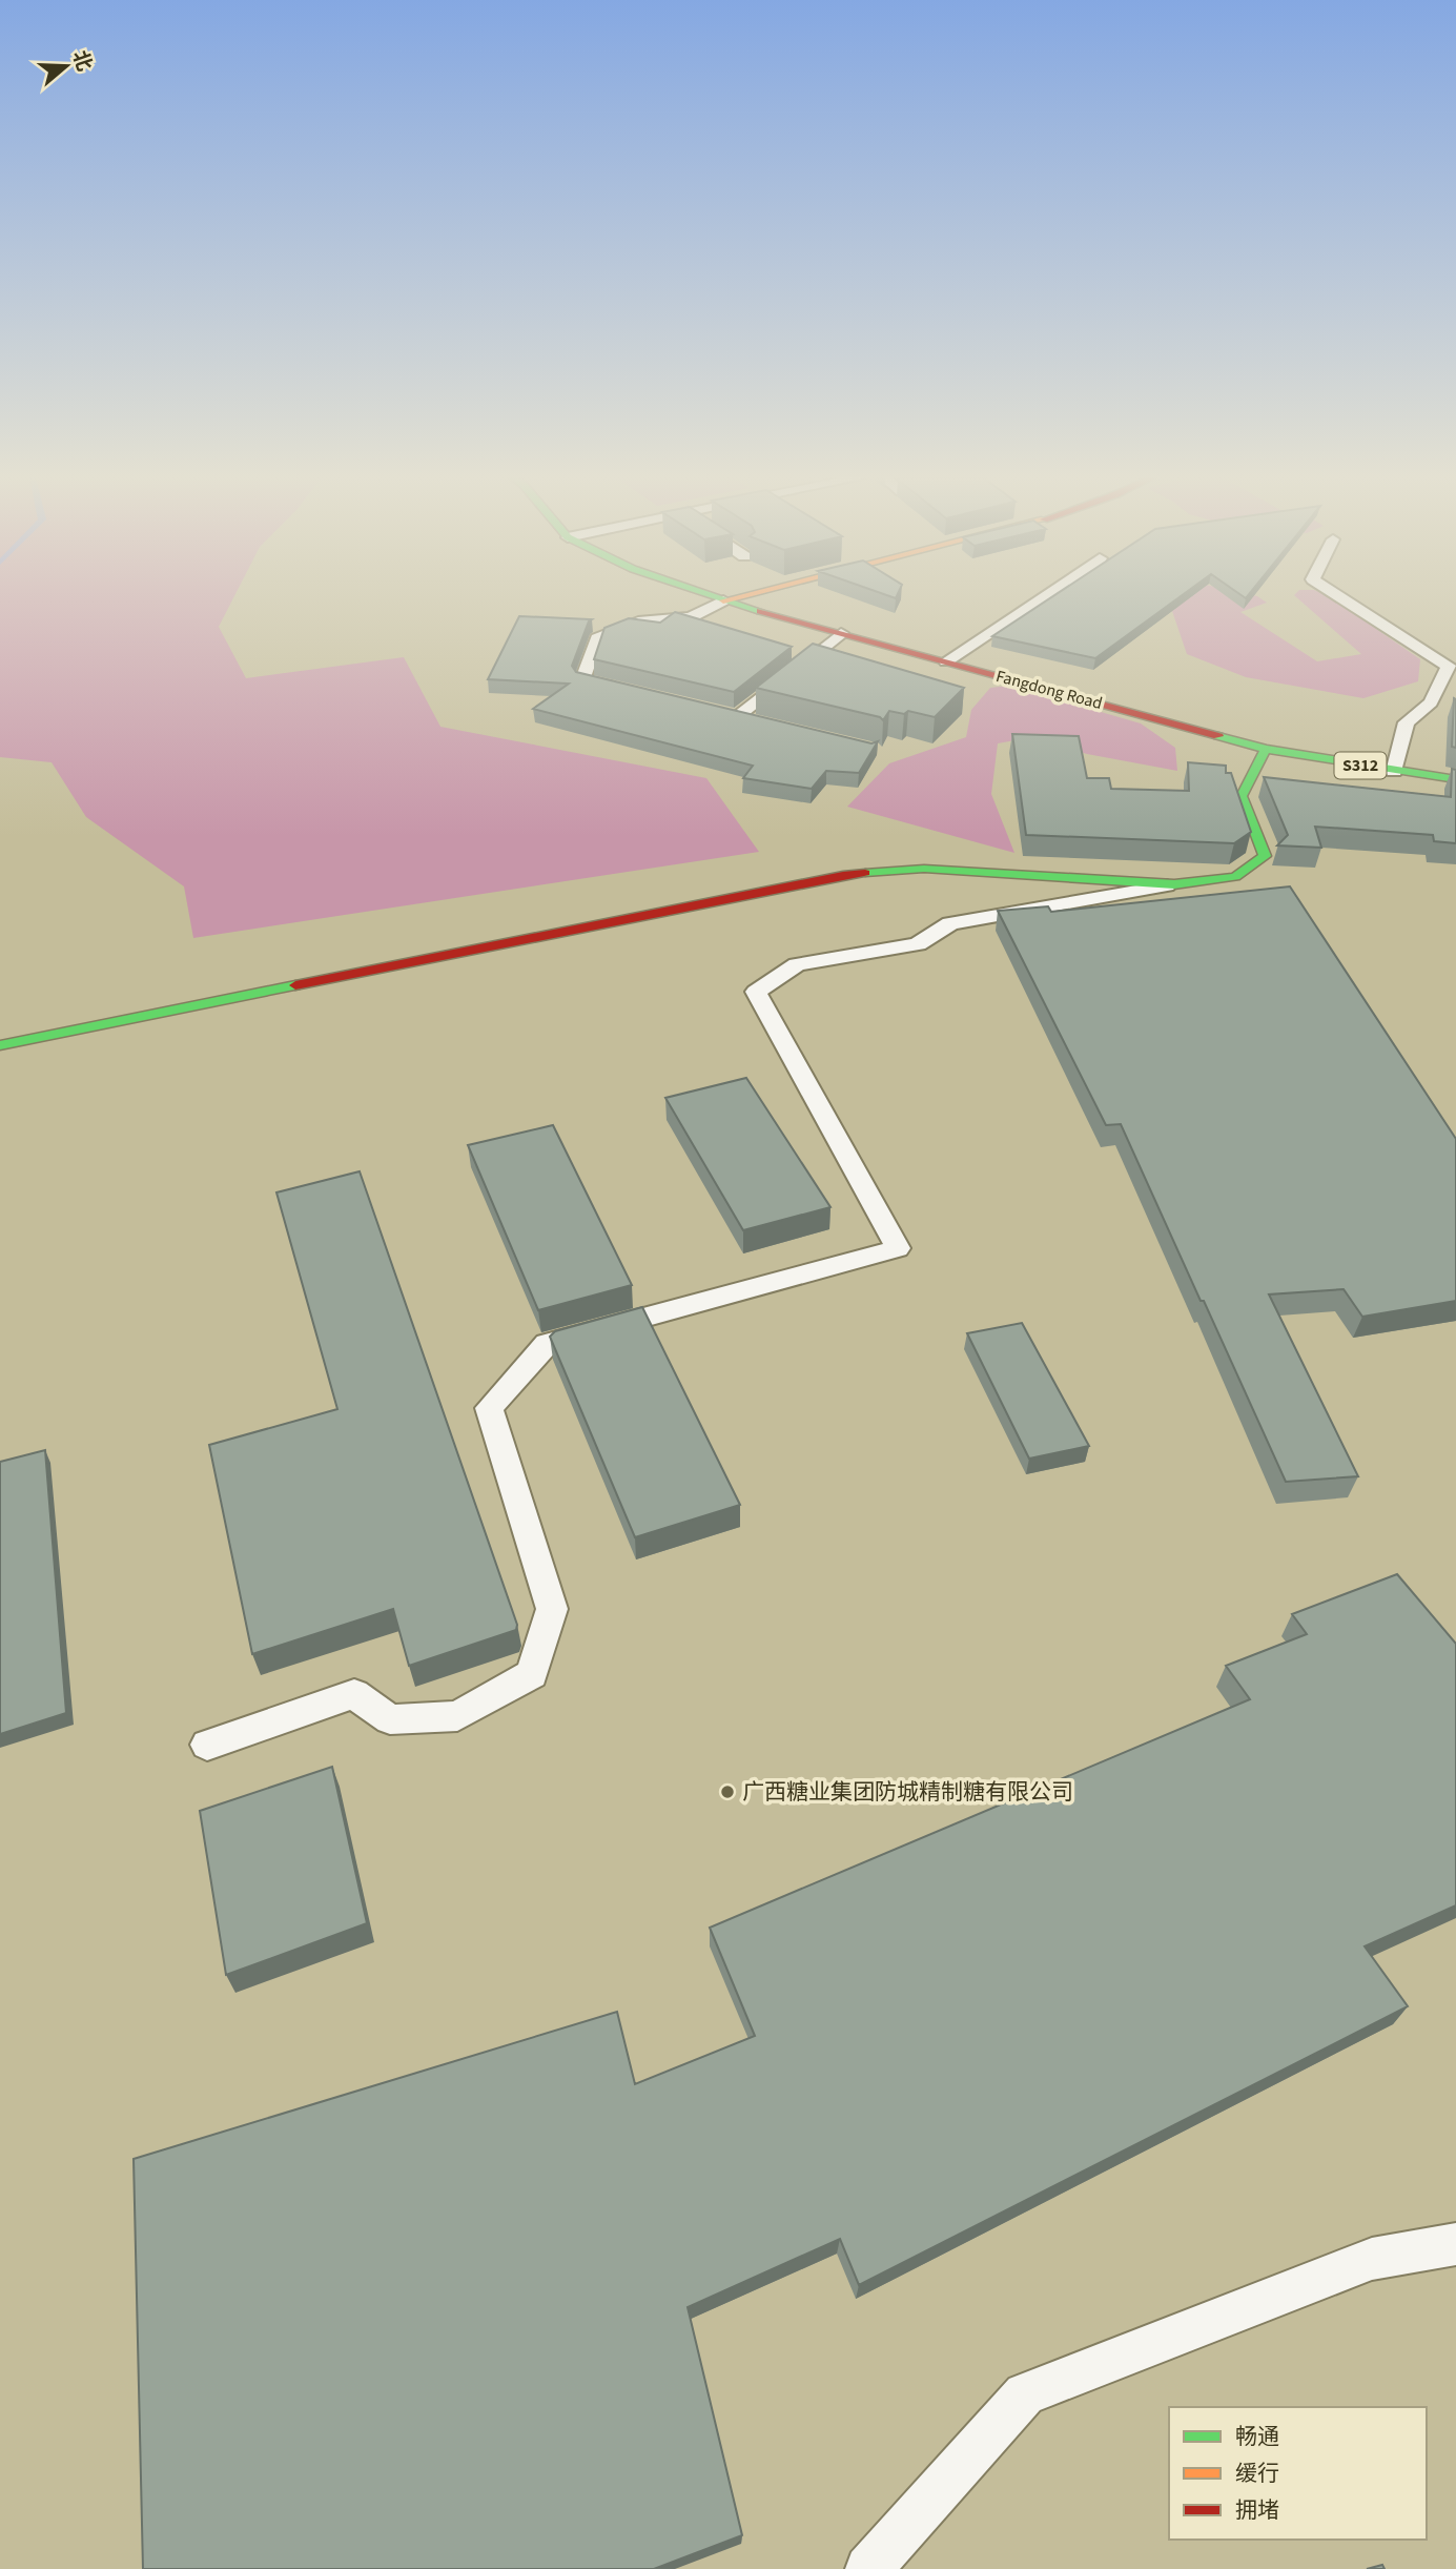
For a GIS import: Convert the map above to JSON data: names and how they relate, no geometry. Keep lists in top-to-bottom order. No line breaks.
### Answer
{"streets":{"street":["Fangdong Road","S312"]},"places":["广西糖业集团防城精制糖有限公司"],"legend":["畅通","缓行","拥堵"],"north":"right"}
